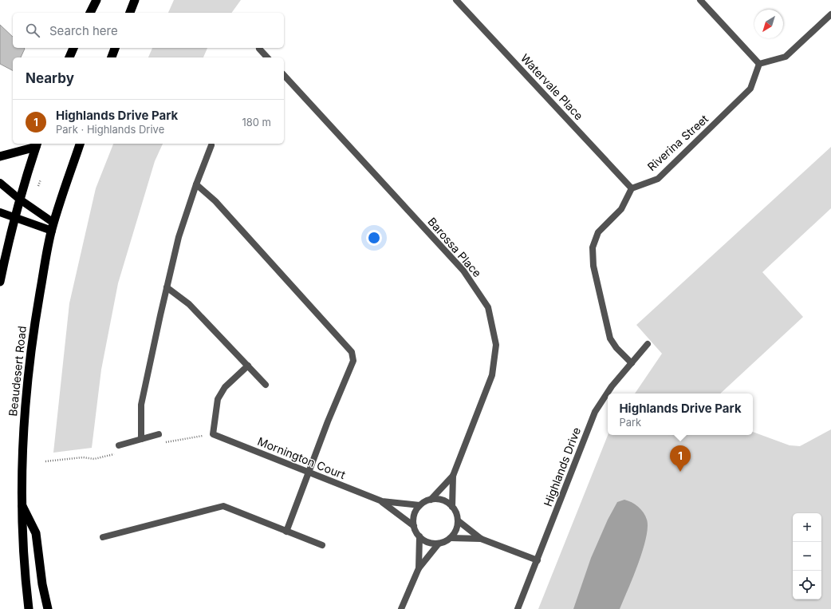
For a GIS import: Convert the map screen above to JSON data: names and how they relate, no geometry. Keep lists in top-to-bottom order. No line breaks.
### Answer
{"streets":{"highway":["Beaudesert Road"],"street":["Watervale Place","Riverina Street","Barossa Place","Mornington Court","Highlands Drive"]},"crossings":[["Watervale Place","Riverina Street"],["Barossa Place","Mornington Court"]],"north":"bottom left","page":{"search":"Search here","heading":"Nearby","list":[{"mark":"1","name":"Highlands Drive Park","note":"Park · Highlands Drive","value":"180 m"}],"popup":["Highlands Drive Park","Park"],"pins":"1","map_buttons":["+","−"]}}
